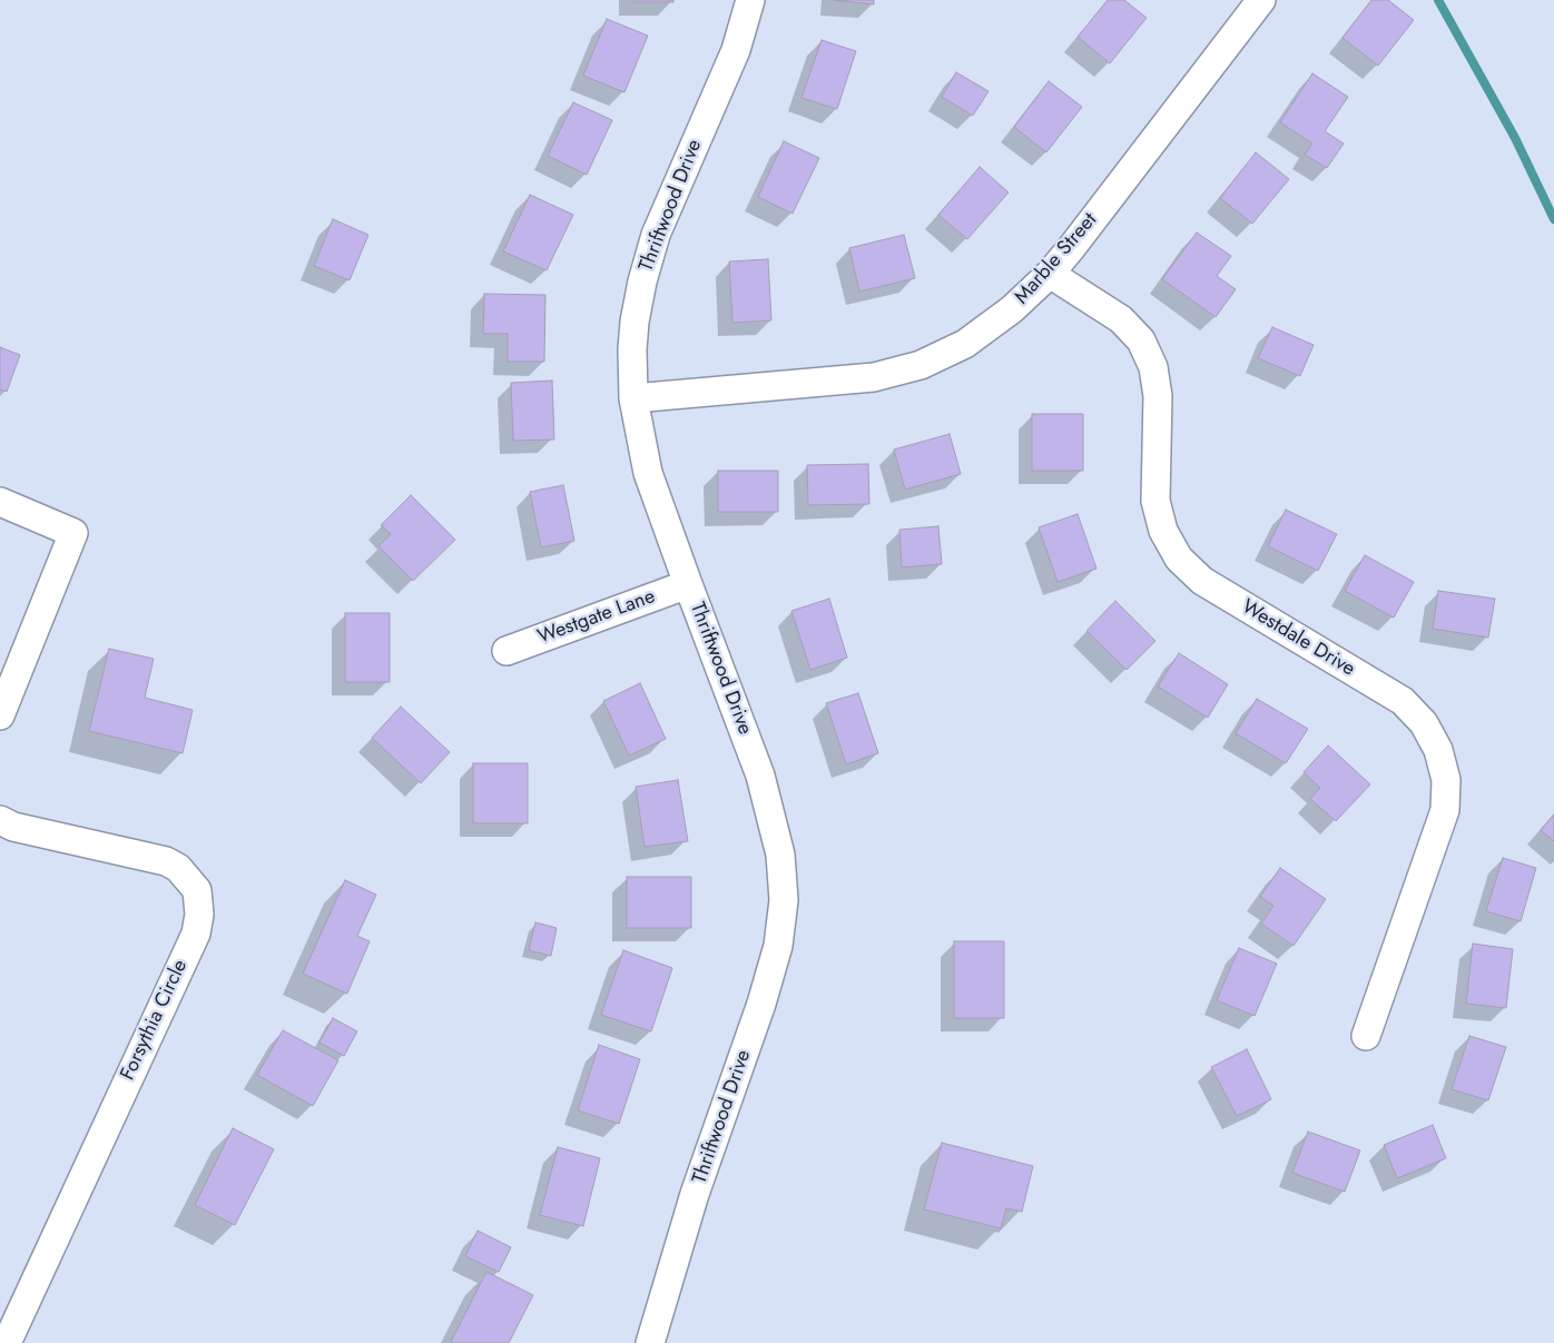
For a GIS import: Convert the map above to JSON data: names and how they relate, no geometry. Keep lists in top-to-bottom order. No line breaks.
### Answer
{"streets":{"street":["Thriftwood Drive","Marble Street","Westgate Lane","Westdale Drive","Forsythia Circle"]},"crossings":[["Thriftwood Drive","Marble Street"],["Thriftwood Drive","Westgate Lane"],["Marble Street","Westdale Drive"]]}
